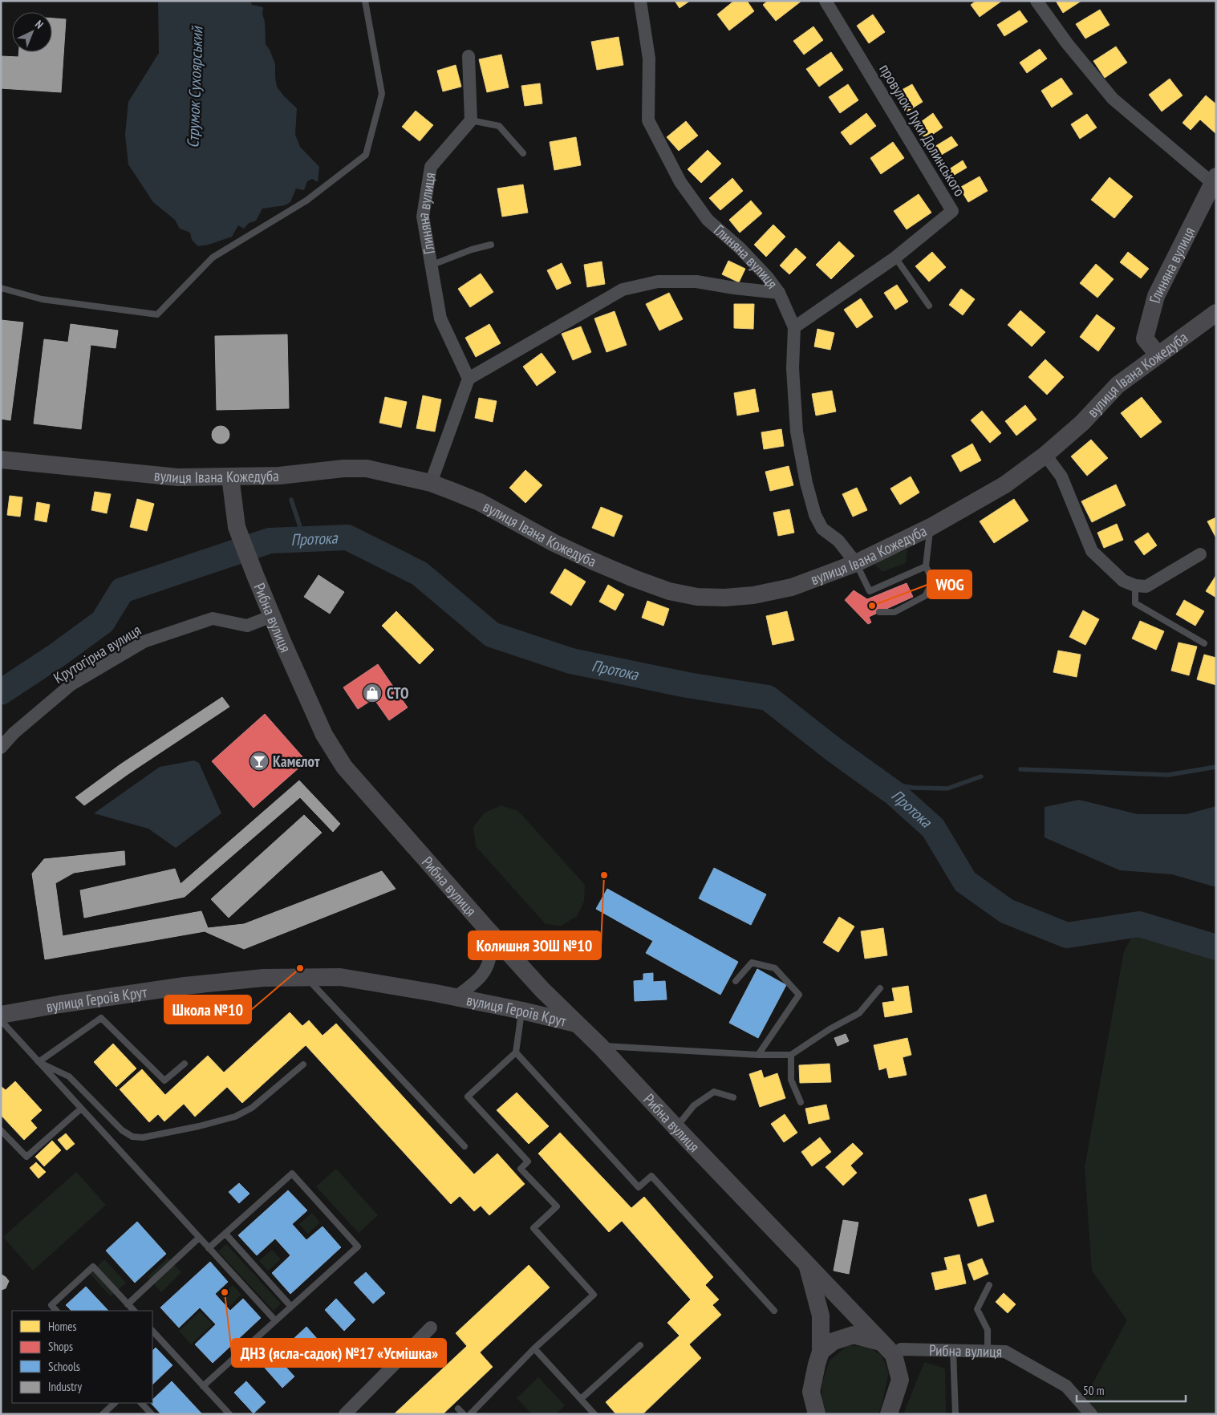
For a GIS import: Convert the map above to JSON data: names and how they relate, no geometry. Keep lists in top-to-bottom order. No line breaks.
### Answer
{"streets":{"street":["провулок Луки Долинського","Глиняна вулиця","вулиця Івана Кожедуба","Рибна вулиця","Крутогірна вулиця","вулиця Героїв Крут"]},"crossings":[["провулок Луки Долинського","Глиняна вулиця"],["Глиняна вулиця","вулиця Івана Кожедуба"],["вулиця Івана Кожедуба","Рибна вулиця"],["Рибна вулиця","Крутогірна вулиця"],["Рибна вулиця","вулиця Героїв Крут"]],"water":["Струмок Сухоярський","Протока"],"places":{"other":["WOG","Колишня ЗОШ №10","Школа №10","ДНЗ (ясла-садок) №17 «Усмішка»"],"shop":["СТО"],"bar":["Камєлот"]},"legend":["Homes","Shops","Schools","Industry"],"scale_bar":"50 m","north":"top right"}
